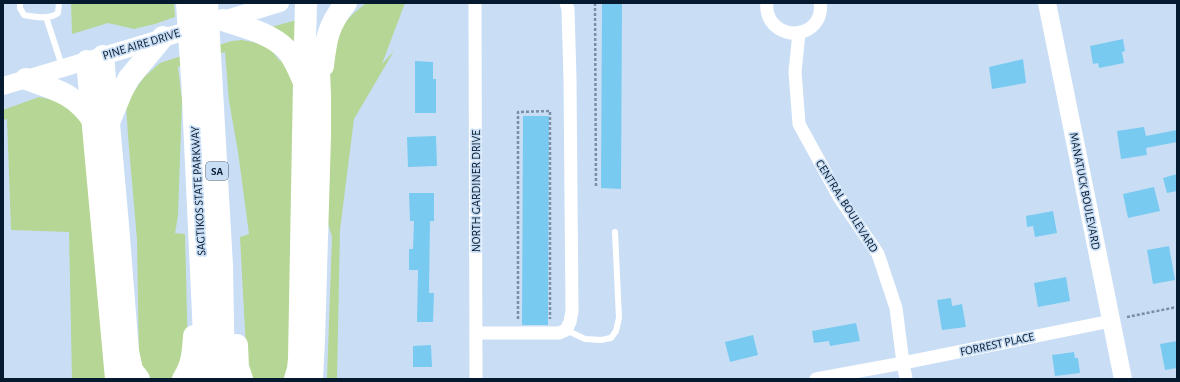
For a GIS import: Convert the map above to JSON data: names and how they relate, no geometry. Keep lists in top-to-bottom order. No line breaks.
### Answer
{"streets":{"highway":["SA","SAGTIKOS STATE PARKWAY"],"street":["PINE AIRE DRIVE","NORTH GARDINER DRIVE","MANATUCK BOULEVARD","CENTRAL BOULEVARD","FORREST PLACE"]},"crossings":[["MANATUCK BOULEVARD","FORREST PLACE"],["CENTRAL BOULEVARD","FORREST PLACE"]]}
